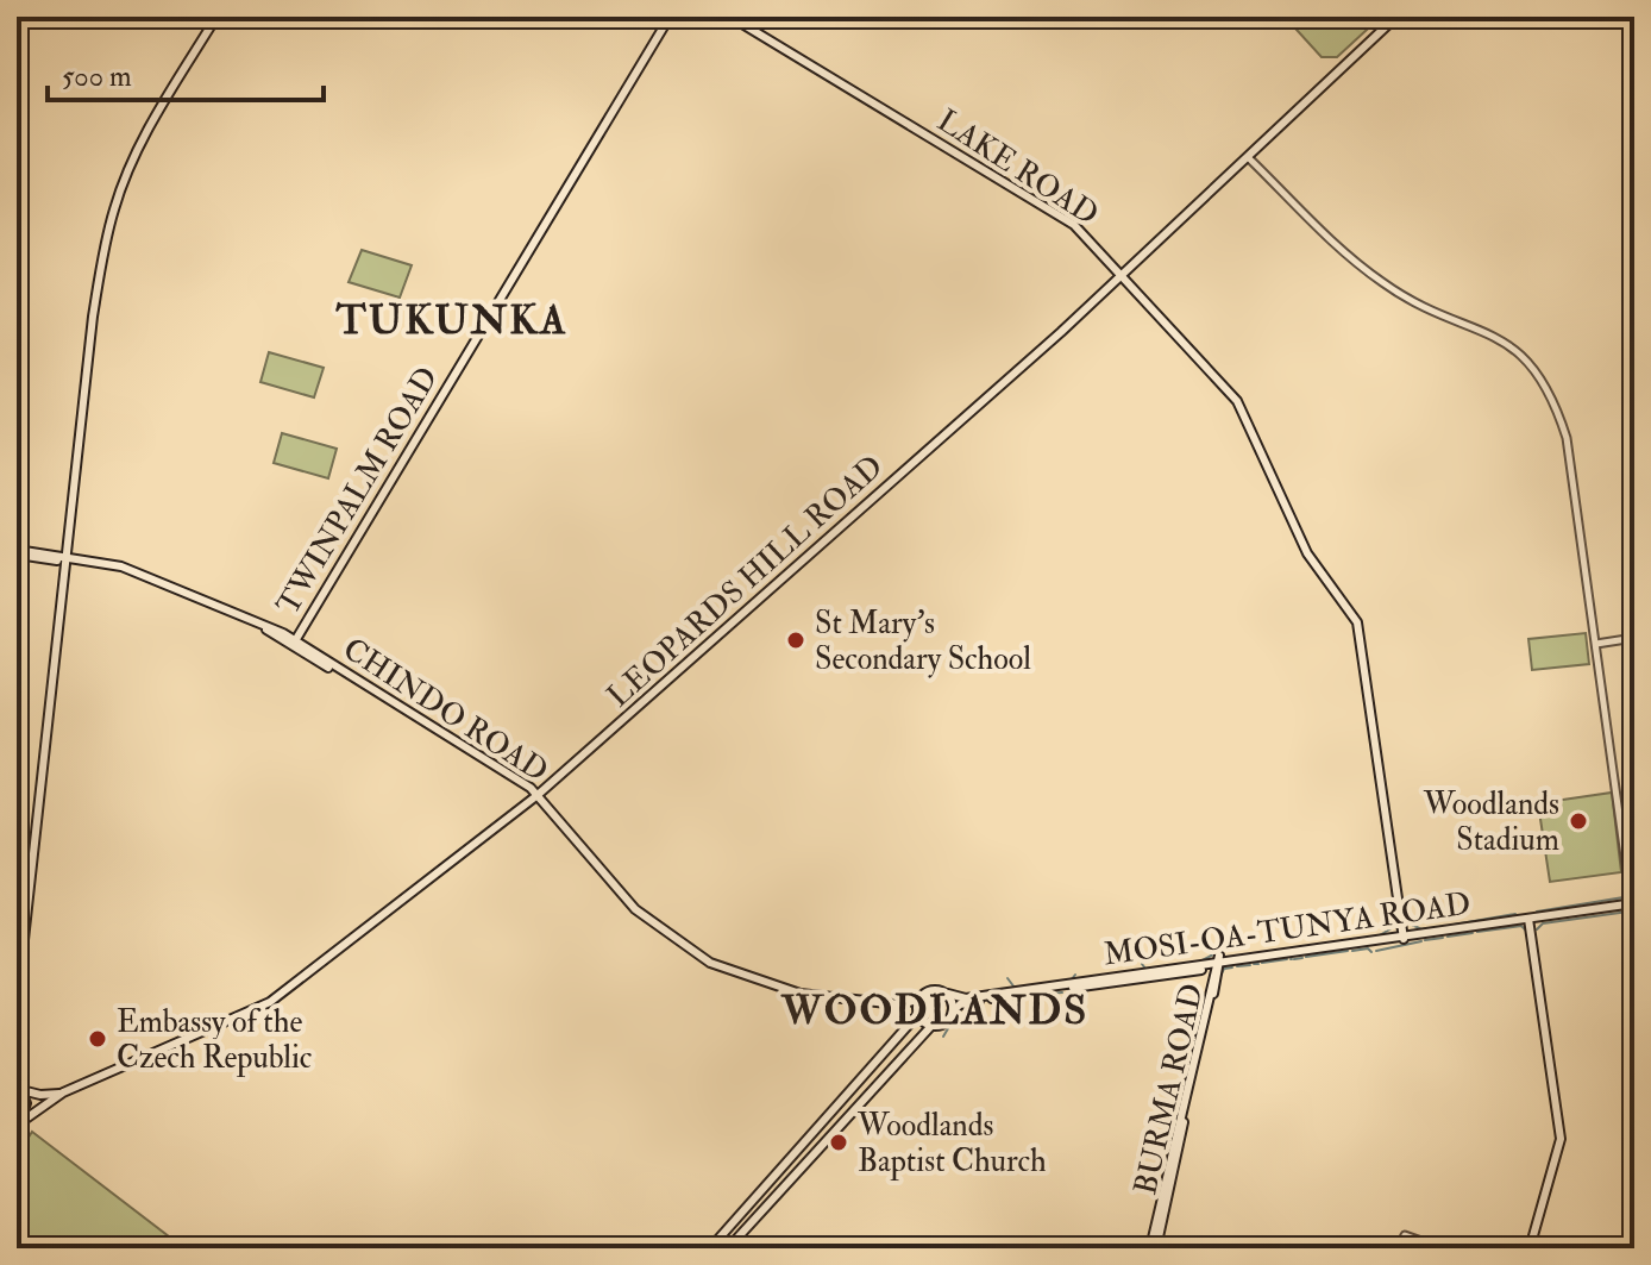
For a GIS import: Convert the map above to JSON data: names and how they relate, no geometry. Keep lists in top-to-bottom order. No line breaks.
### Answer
{"streets":{"main road":["LAKE ROAD","TWINPALM ROAD","LEOPARDS HILL ROAD","CHINDO ROAD","MOSI-OA-TUNYA ROAD","BURMA ROAD"]},"crossings":[["LAKE ROAD","LEOPARDS HILL ROAD"],["TWINPALM ROAD","CHINDO ROAD"],["LEOPARDS HILL ROAD","CHINDO ROAD"],["CHINDO ROAD","MOSI-OA-TUNYA ROAD"],["MOSI-OA-TUNYA ROAD","BURMA ROAD"]],"districts":["TUKUNKA","WOODLANDS"],"places":["St Mary's Secondary School","Woodlands Stadium","Embassy of the Czech Republic","Woodlands Baptist Church"],"scale_bar":"500 m"}
